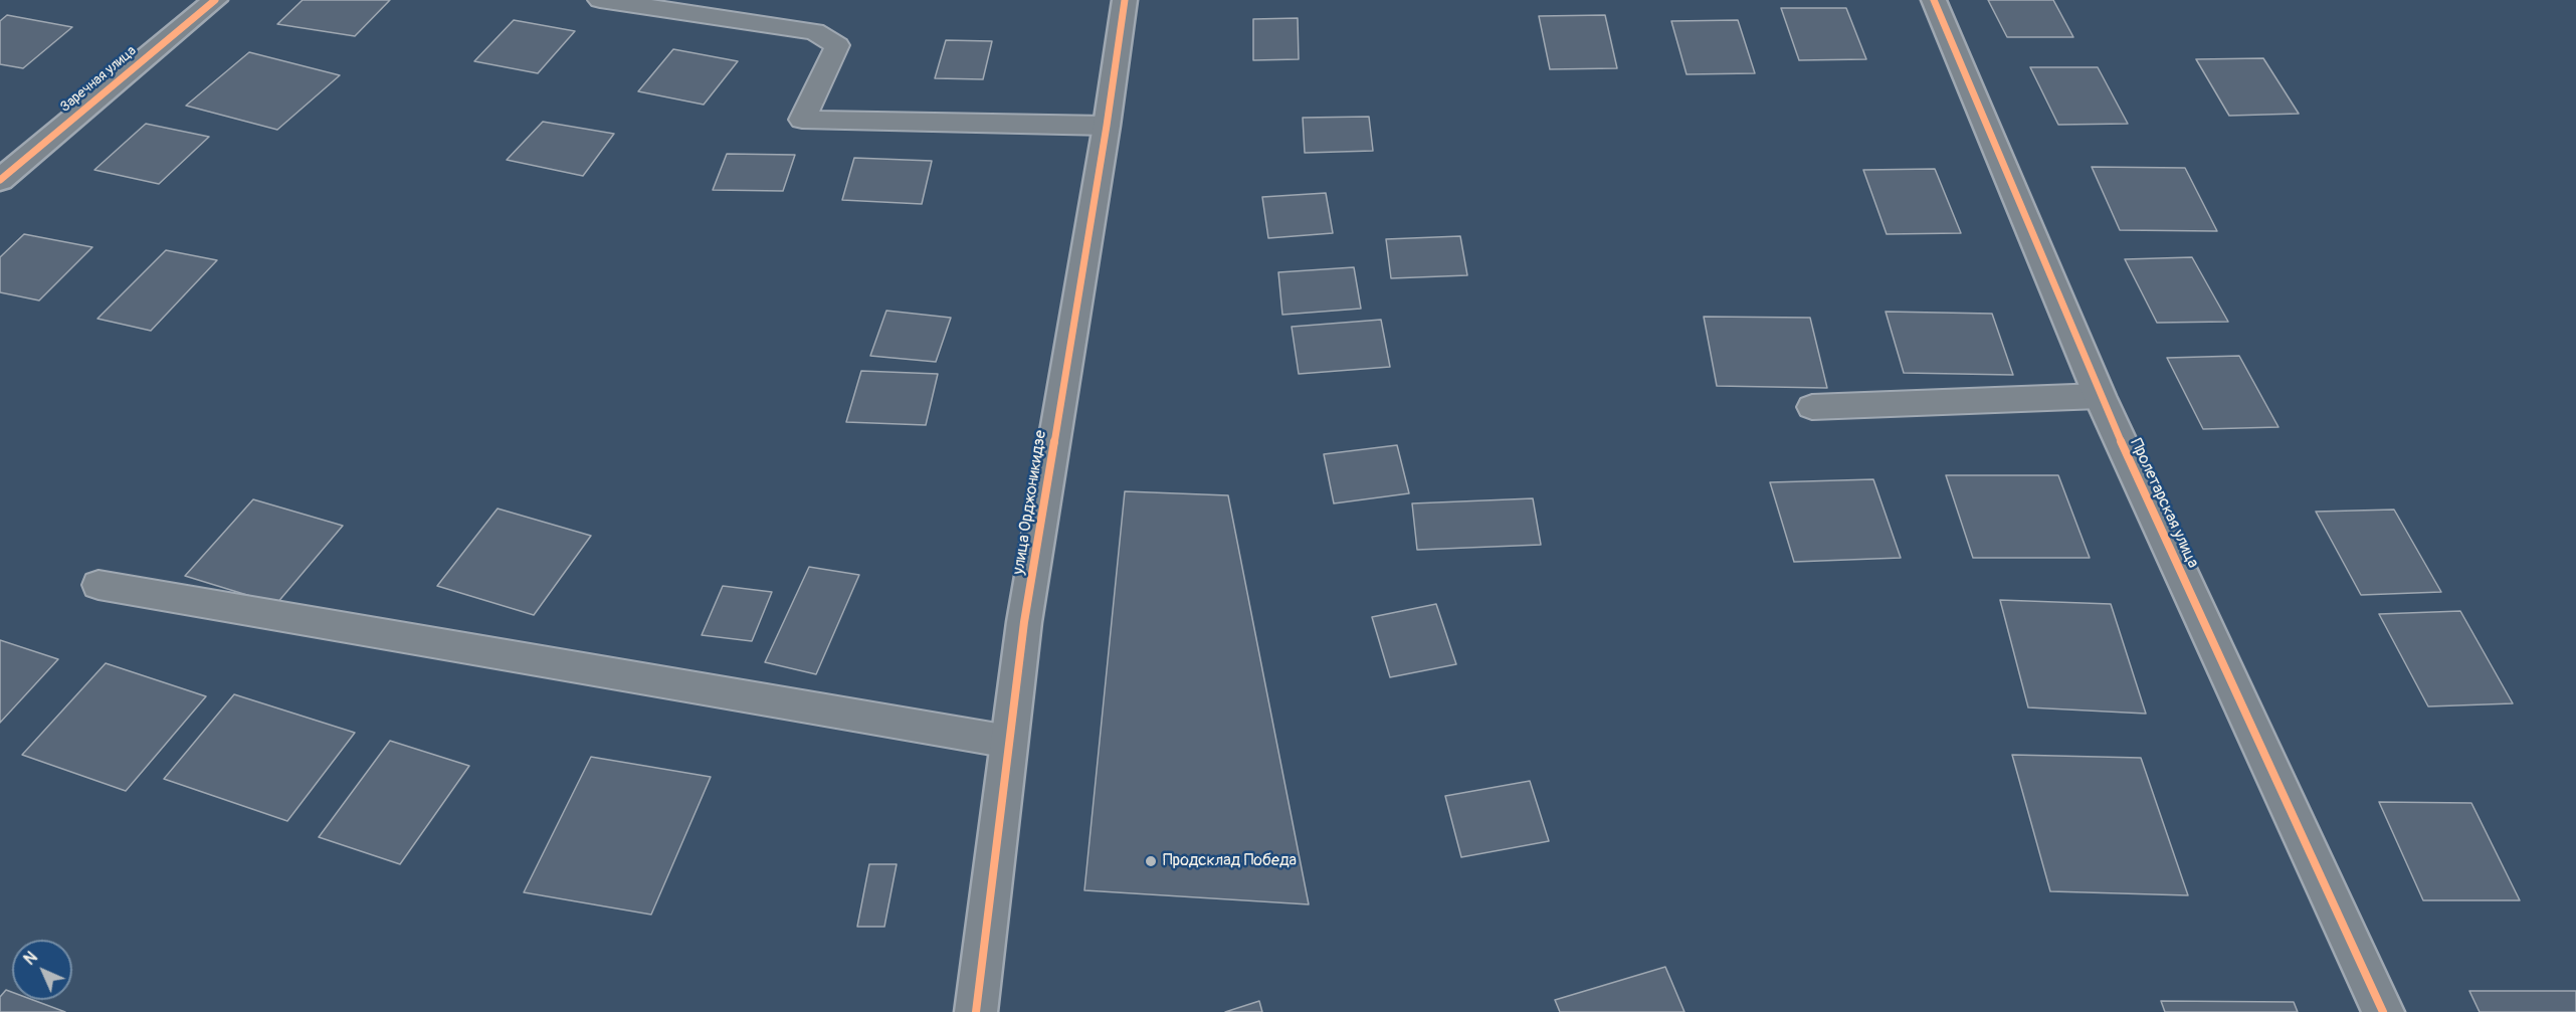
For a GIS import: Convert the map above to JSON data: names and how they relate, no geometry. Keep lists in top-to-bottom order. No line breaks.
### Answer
{"streets":{"street":["Заречная улица","улица Орджоникидзе","Пролетарская улица"]},"places":["Продсклад Победа"],"north":"top left"}
